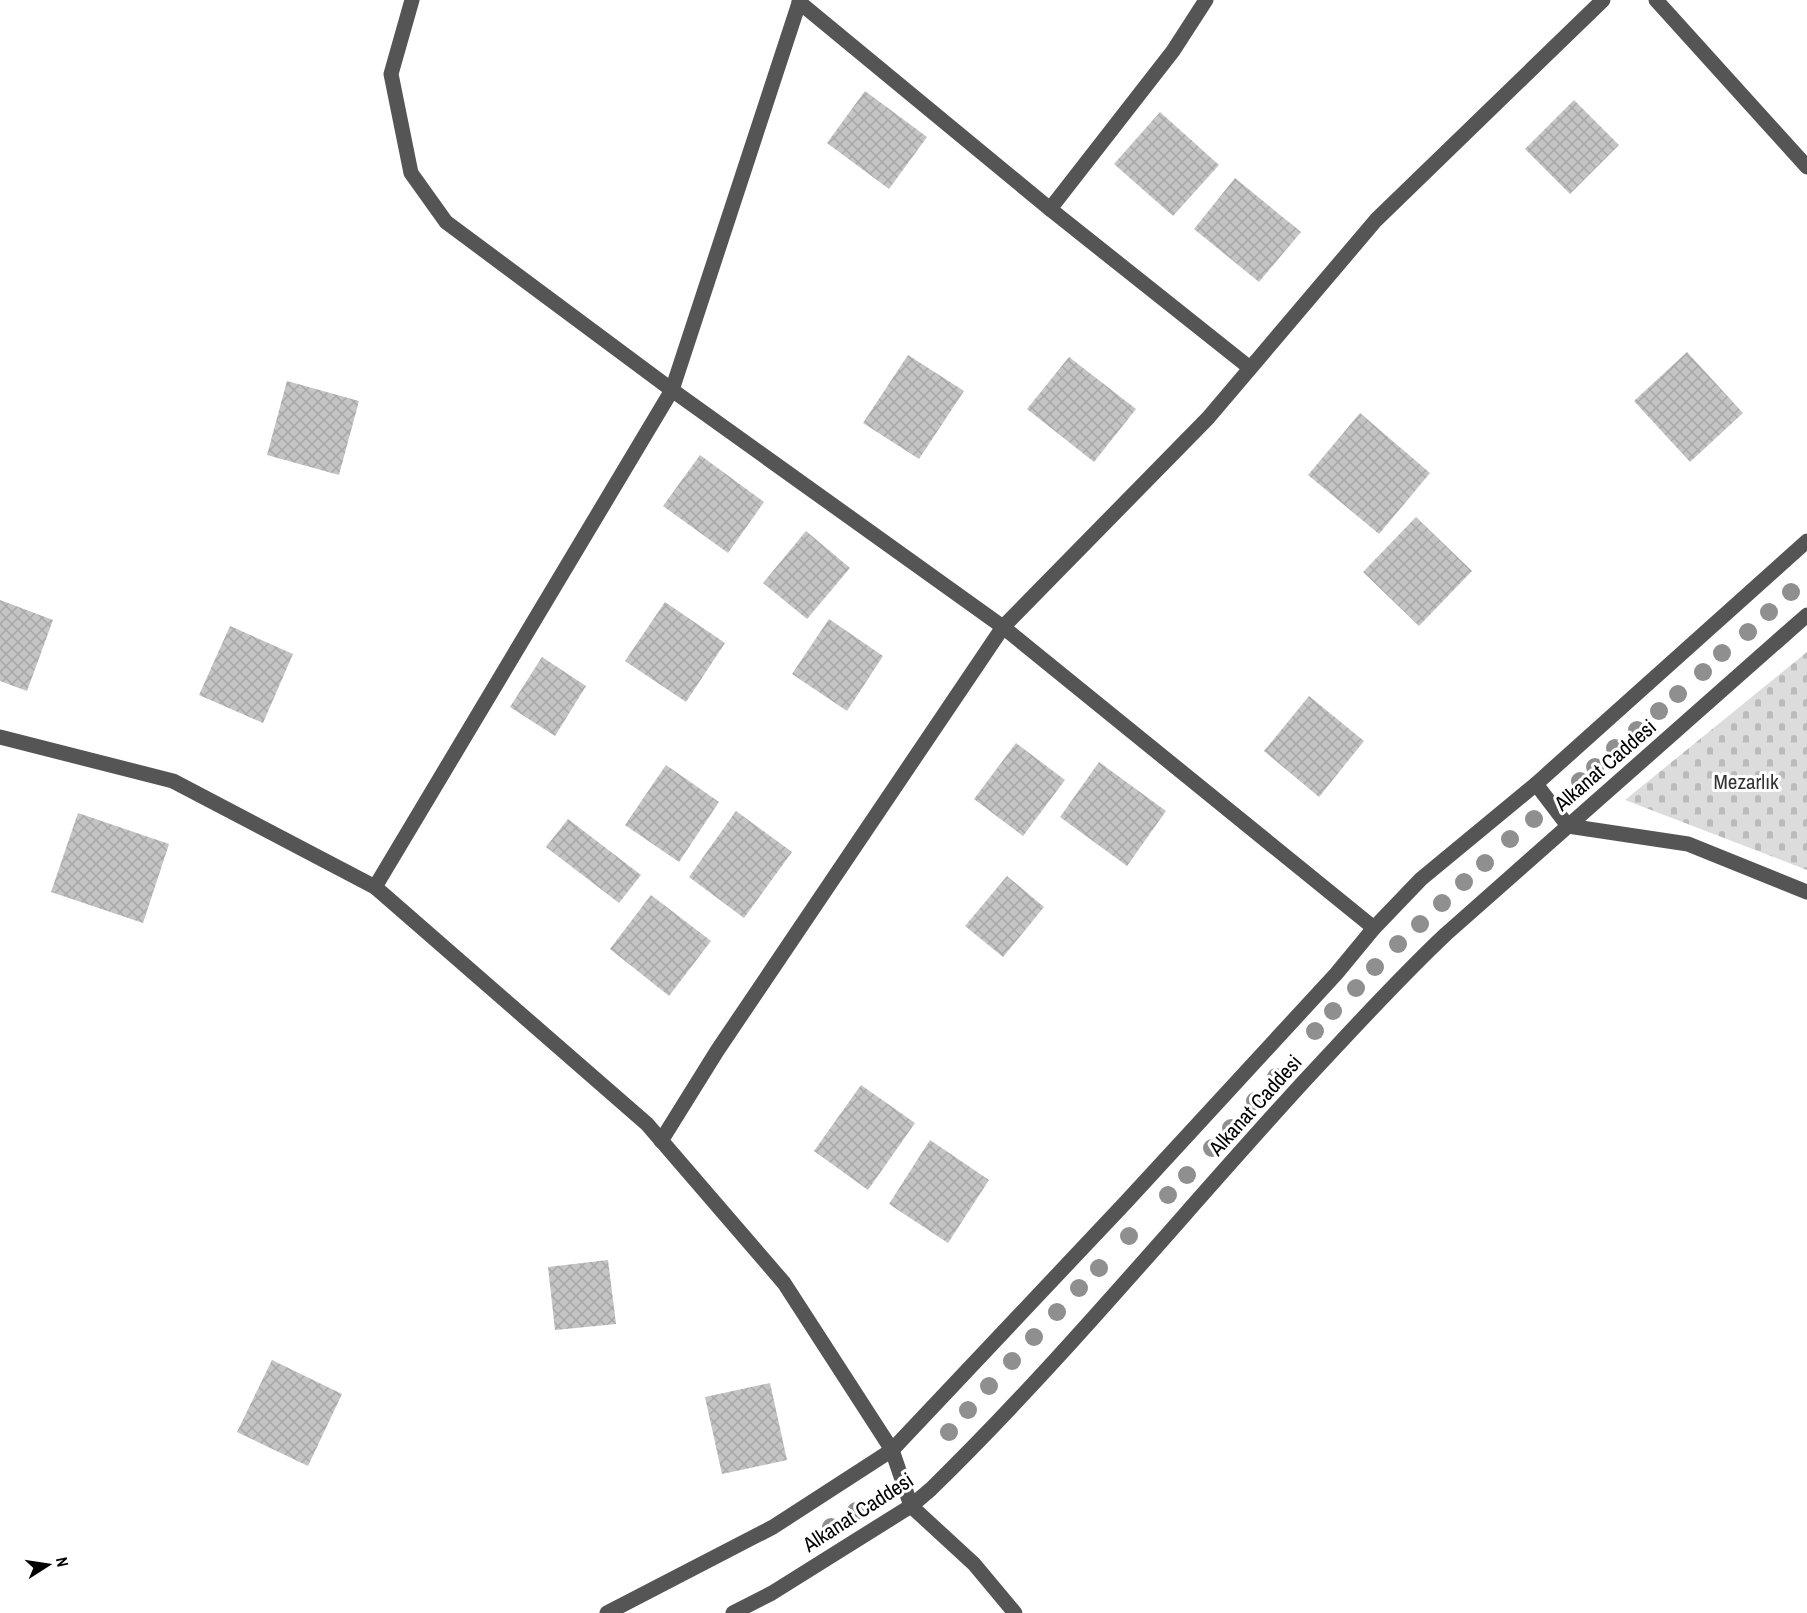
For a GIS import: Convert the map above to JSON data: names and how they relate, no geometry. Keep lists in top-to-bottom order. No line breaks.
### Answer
{"streets":{"street":["Alkanat Caddesi"]},"parks":["Mezarlık"],"north":"right"}
